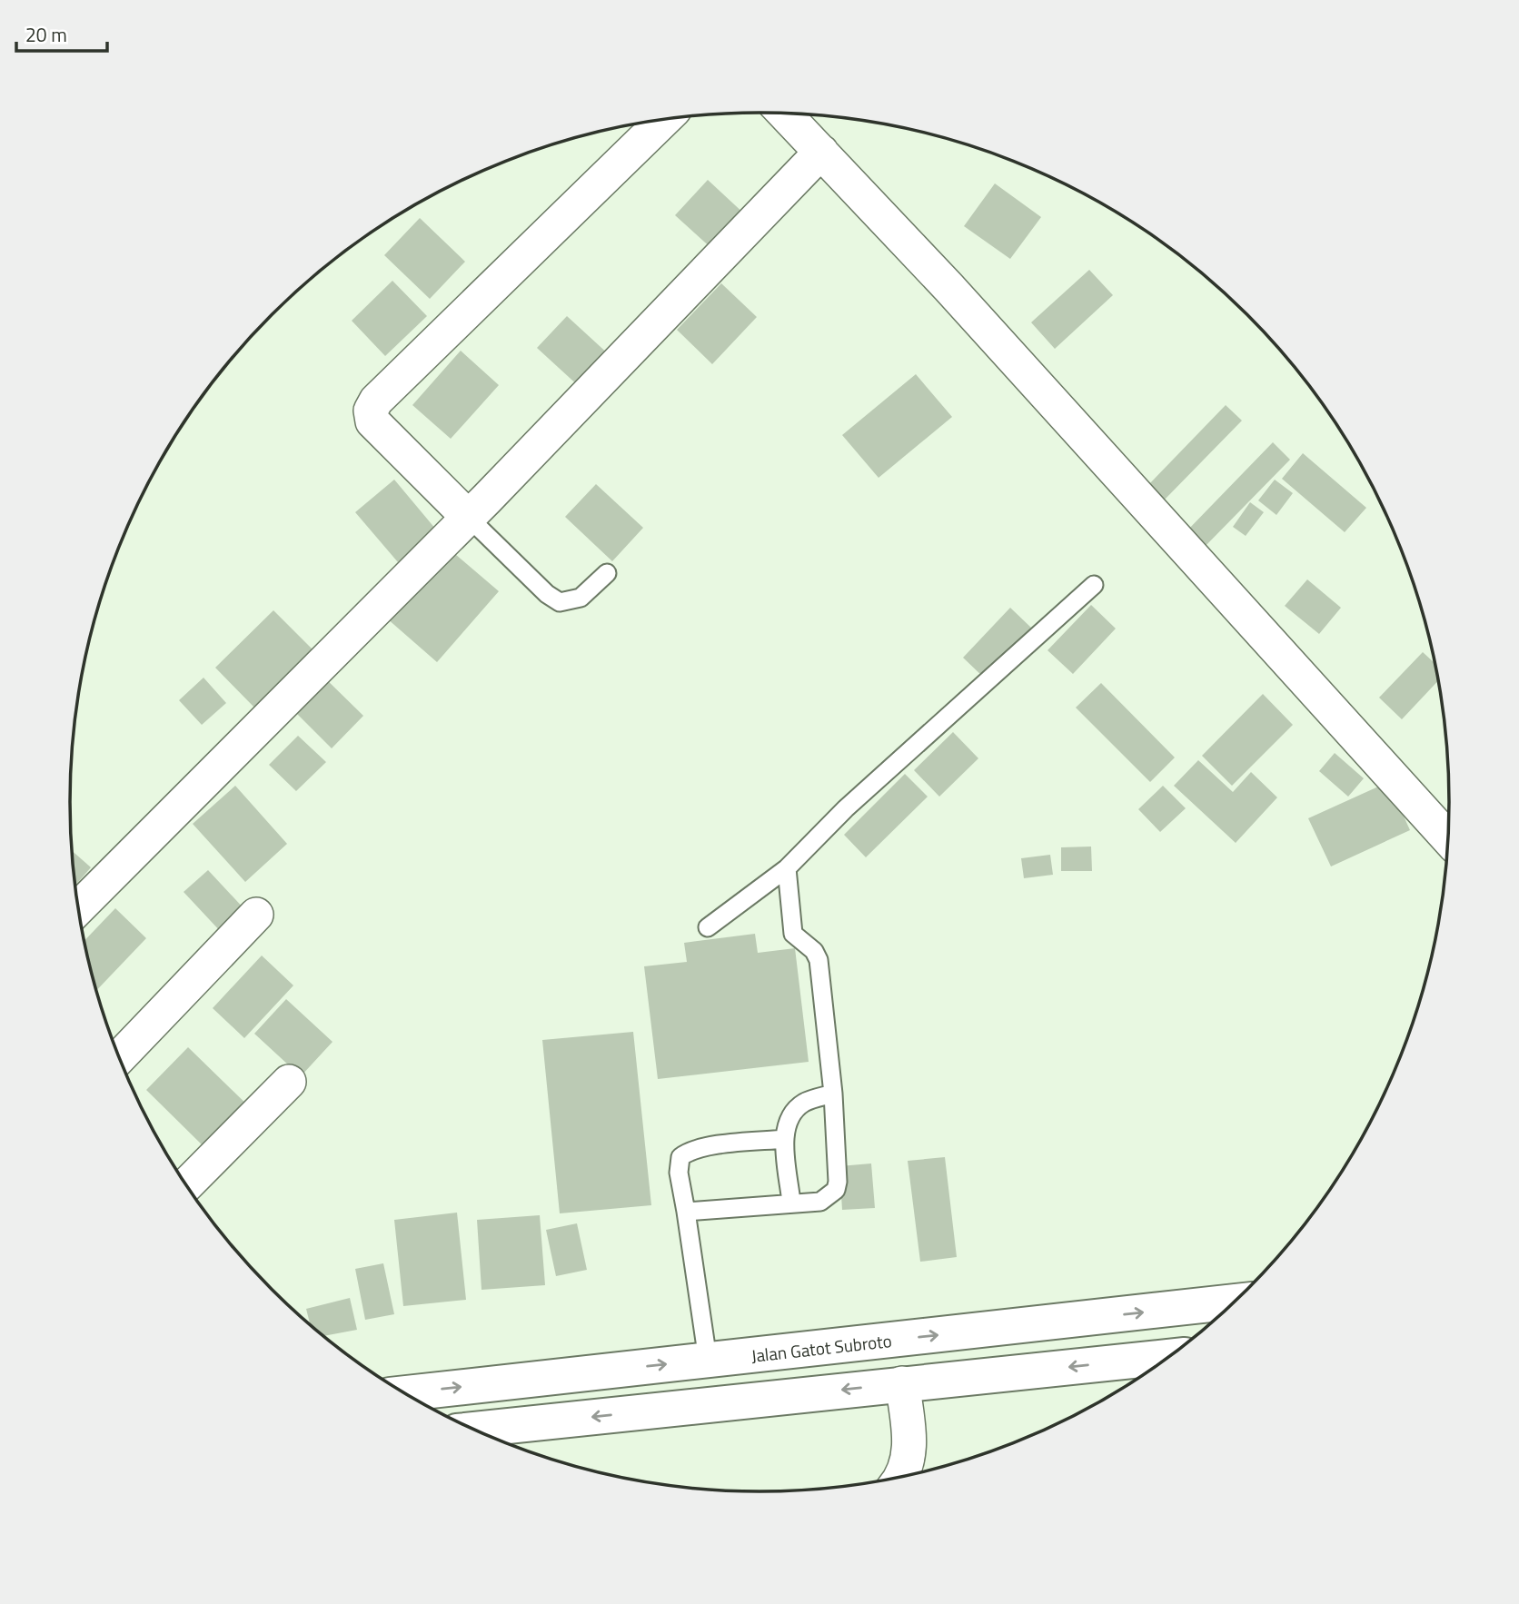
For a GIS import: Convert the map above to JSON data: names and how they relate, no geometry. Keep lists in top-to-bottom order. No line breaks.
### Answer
{"streets":{"street":["Jalan Gatot Subroto"]},"scale_bar":"20 m"}
